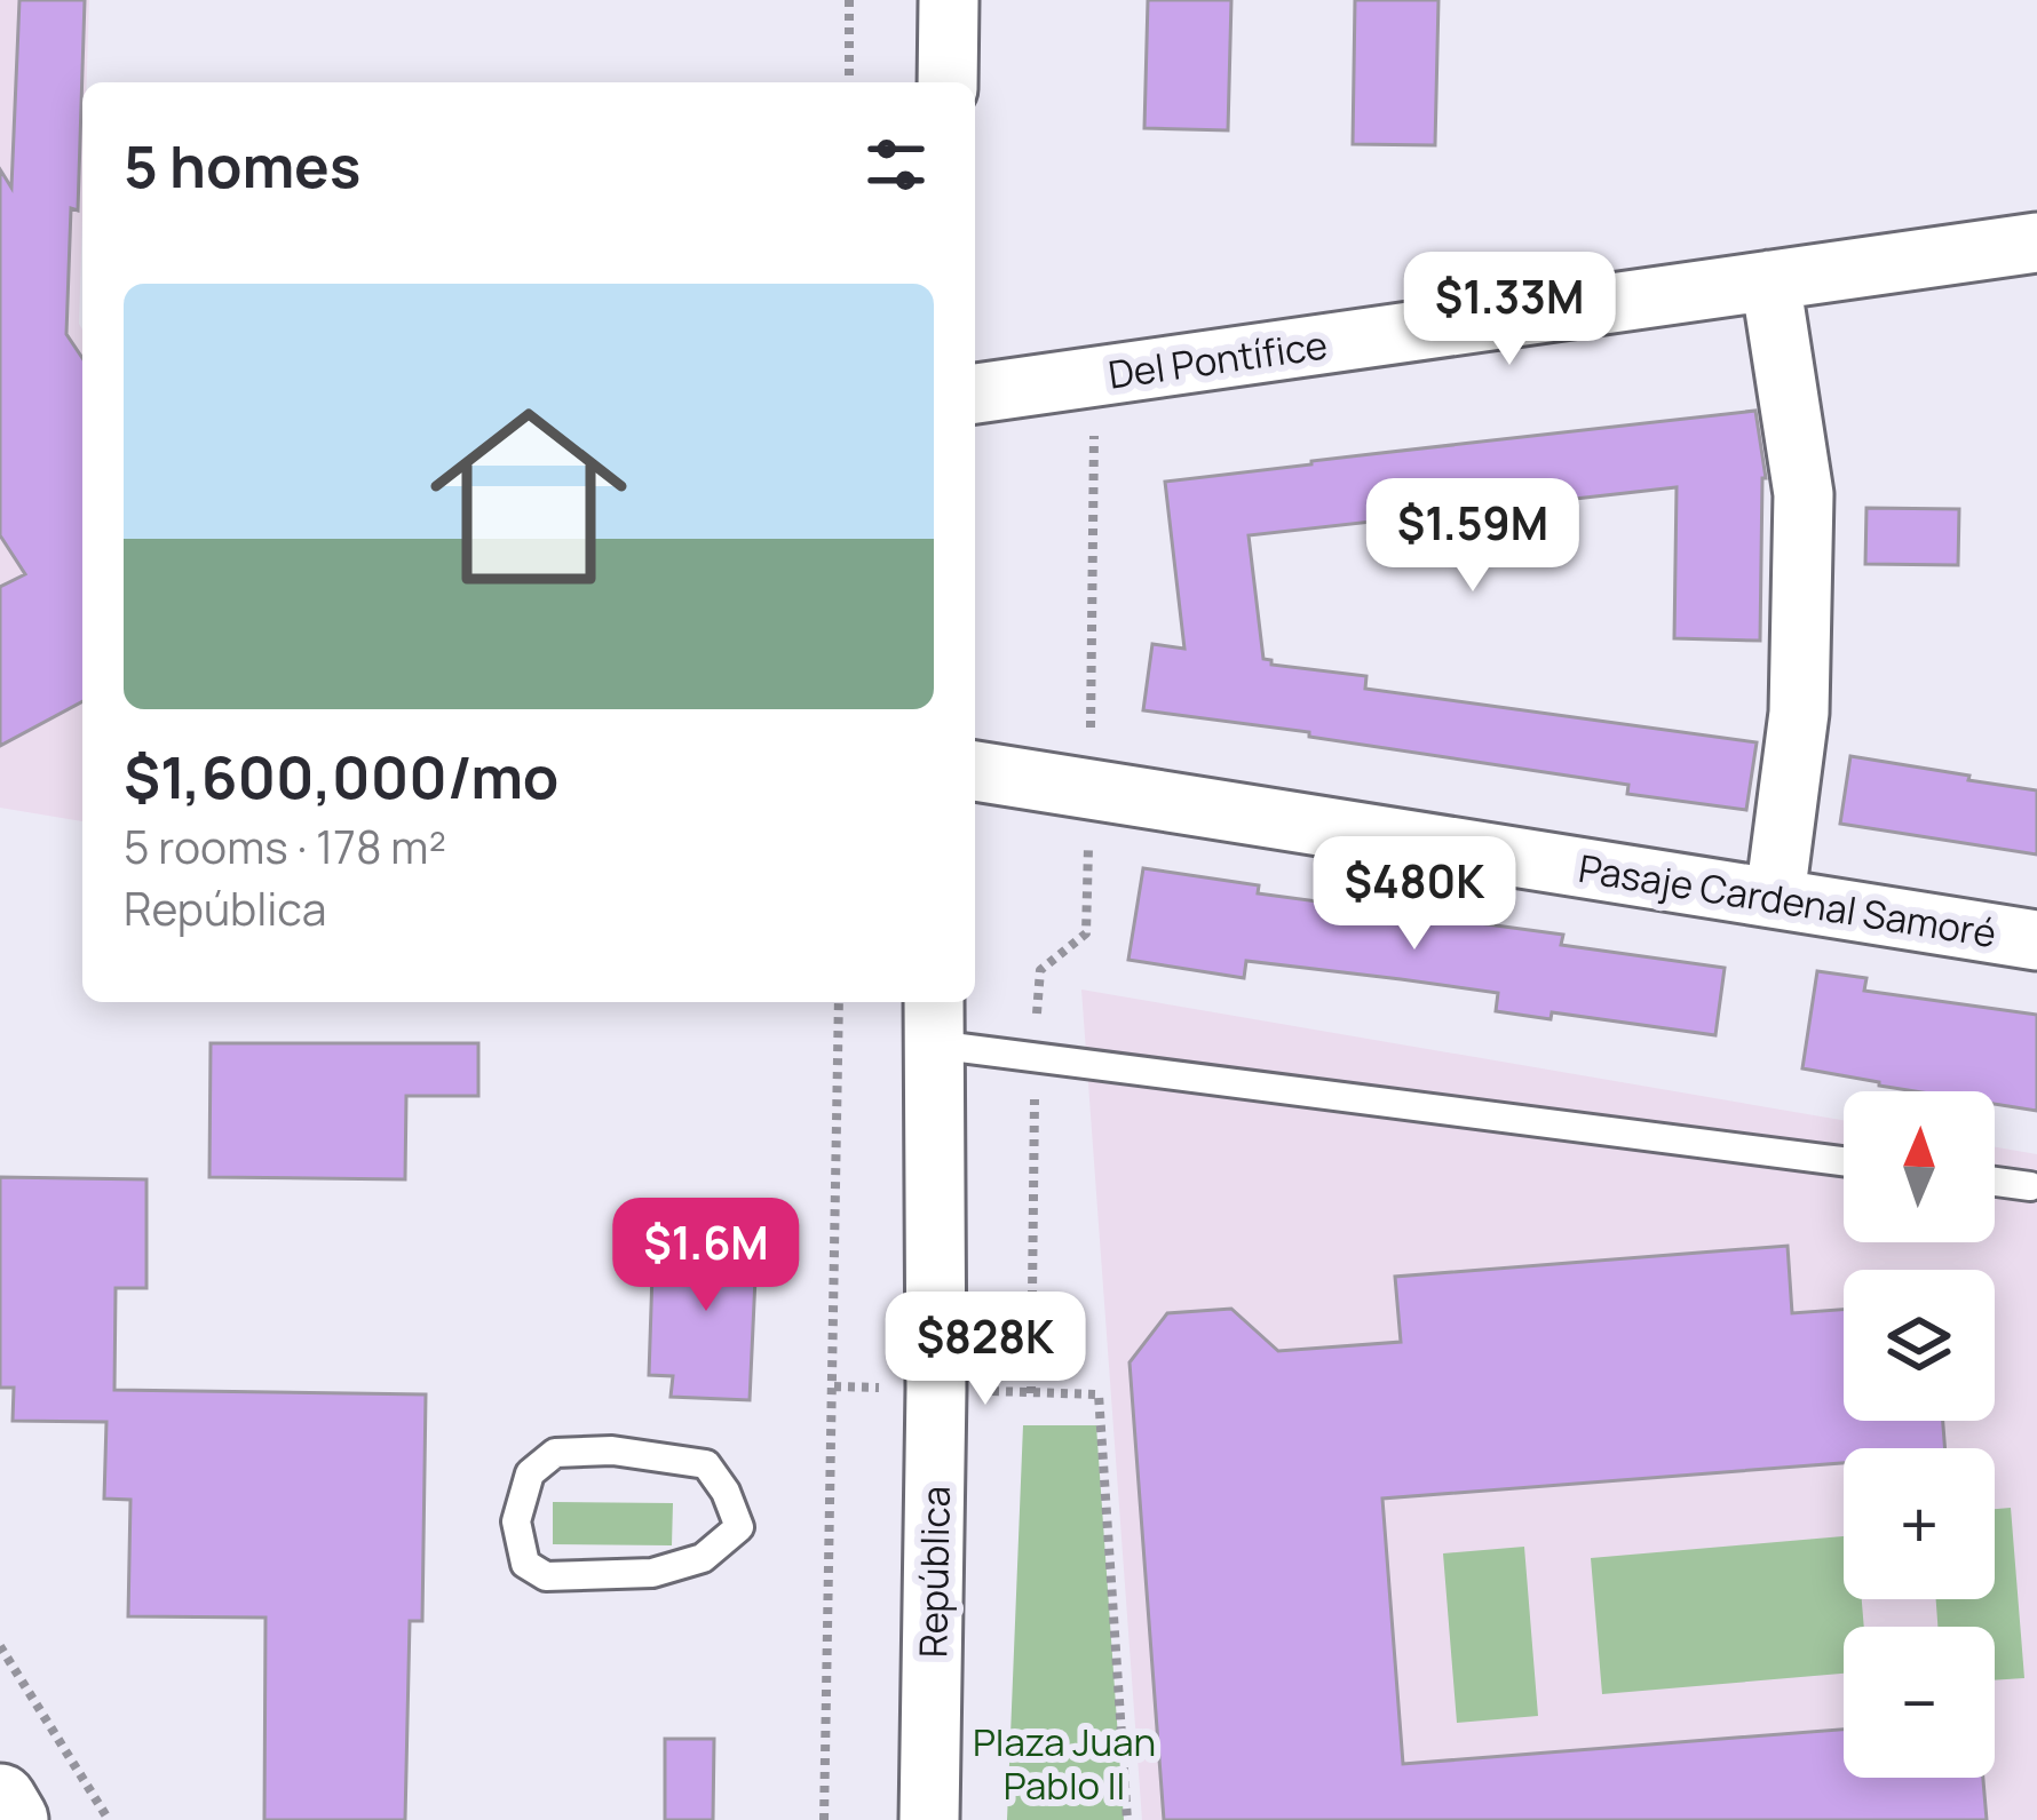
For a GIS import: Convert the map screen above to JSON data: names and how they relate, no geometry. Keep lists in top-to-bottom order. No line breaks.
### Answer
{"streets":{"street":["Del Pontífice","Pasaje Cardenal Samoré","República"]},"parks":["Plaza Juan Pablo II"],"north":"top","page":{"heading":"5 homes","list":[{"name":"$1,600,000/mo","note":"5 rooms · 178 m² · República"}],"price":["$1.33M","$1.59M","$480K","$1.6M","$828K"],"map_buttons":["+","−"]}}
